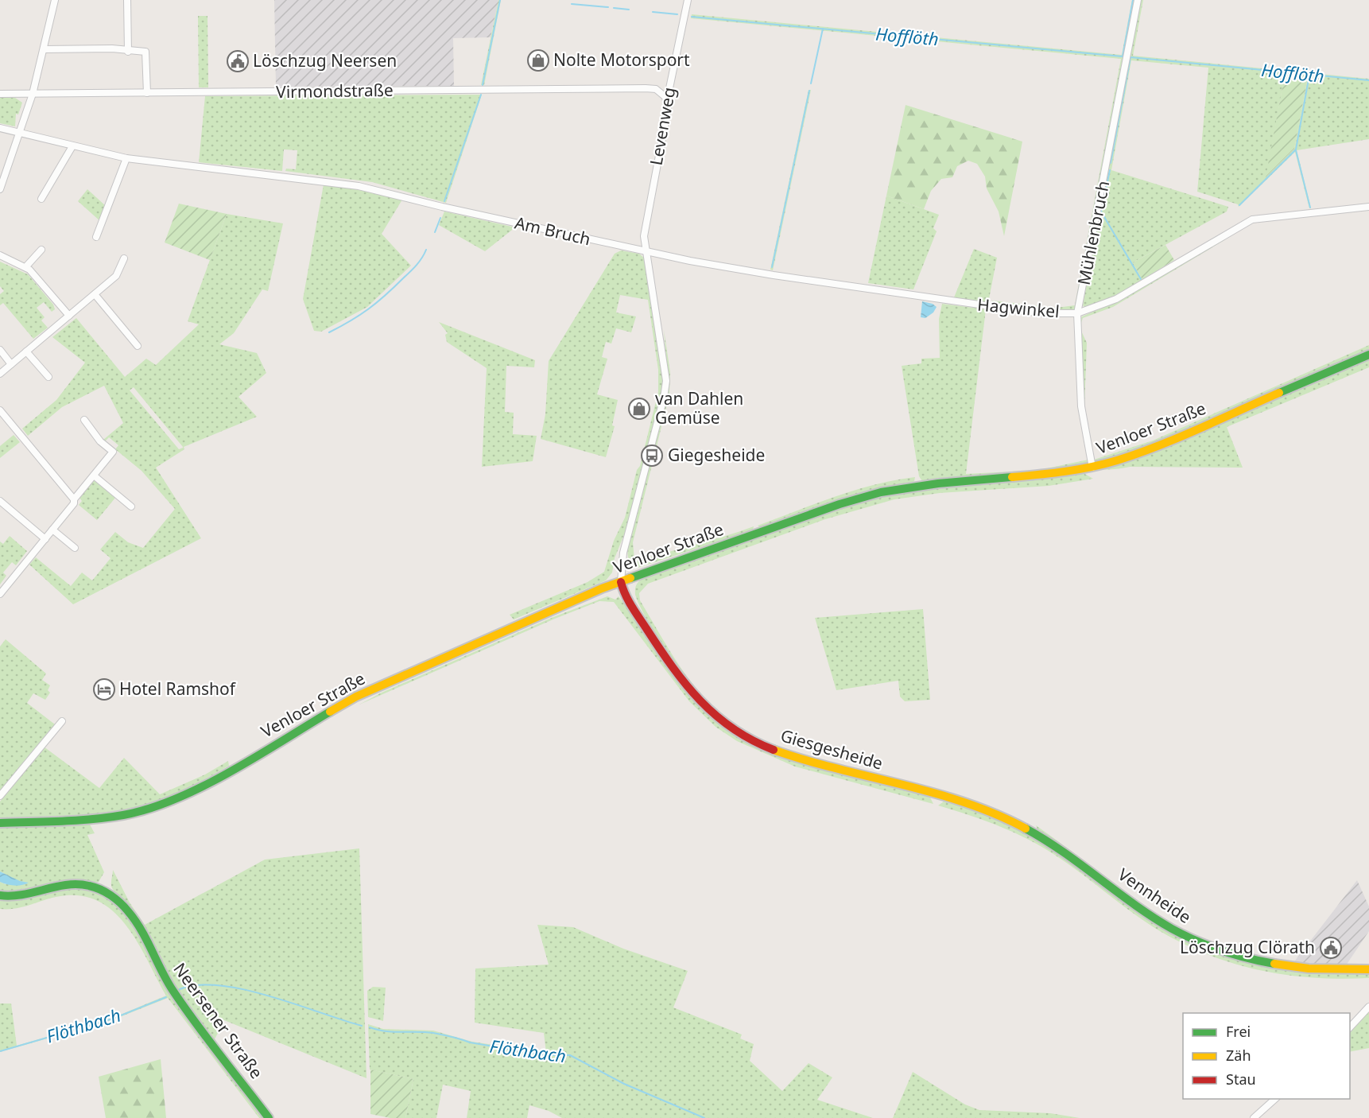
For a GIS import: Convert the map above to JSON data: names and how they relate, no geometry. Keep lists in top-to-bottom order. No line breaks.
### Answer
{"streets":{"main road":["Venloer Straße","Giesgesheide","Vennheide","Neersener Straße"],"street":["Virmondstraße","Levenweg","Am Bruch","Mühlenbruch","Hagwinkel"]},"crossings":[["Virmondstraße","Levenweg"],["Levenweg","Am Bruch"],["Levenweg","Hagwinkel"],["Am Bruch","Hagwinkel"],["Mühlenbruch","Hagwinkel"],["Mühlenbruch","Venloer Straße"],["Venloer Straße","Giesgesheide"],["Giesgesheide","Vennheide"]],"water":["Hofflöth","Flöthbach"],"places":{"shop":["Nolte Motorsport","van Dahlen Gemüse"],"public building":["Löschzug Neersen","Löschzug Clörath"],"bus stop":["Giegesheide"],"hotel":["Hotel Ramshof"]},"legend":["Frei","Zäh","Stau"]}
